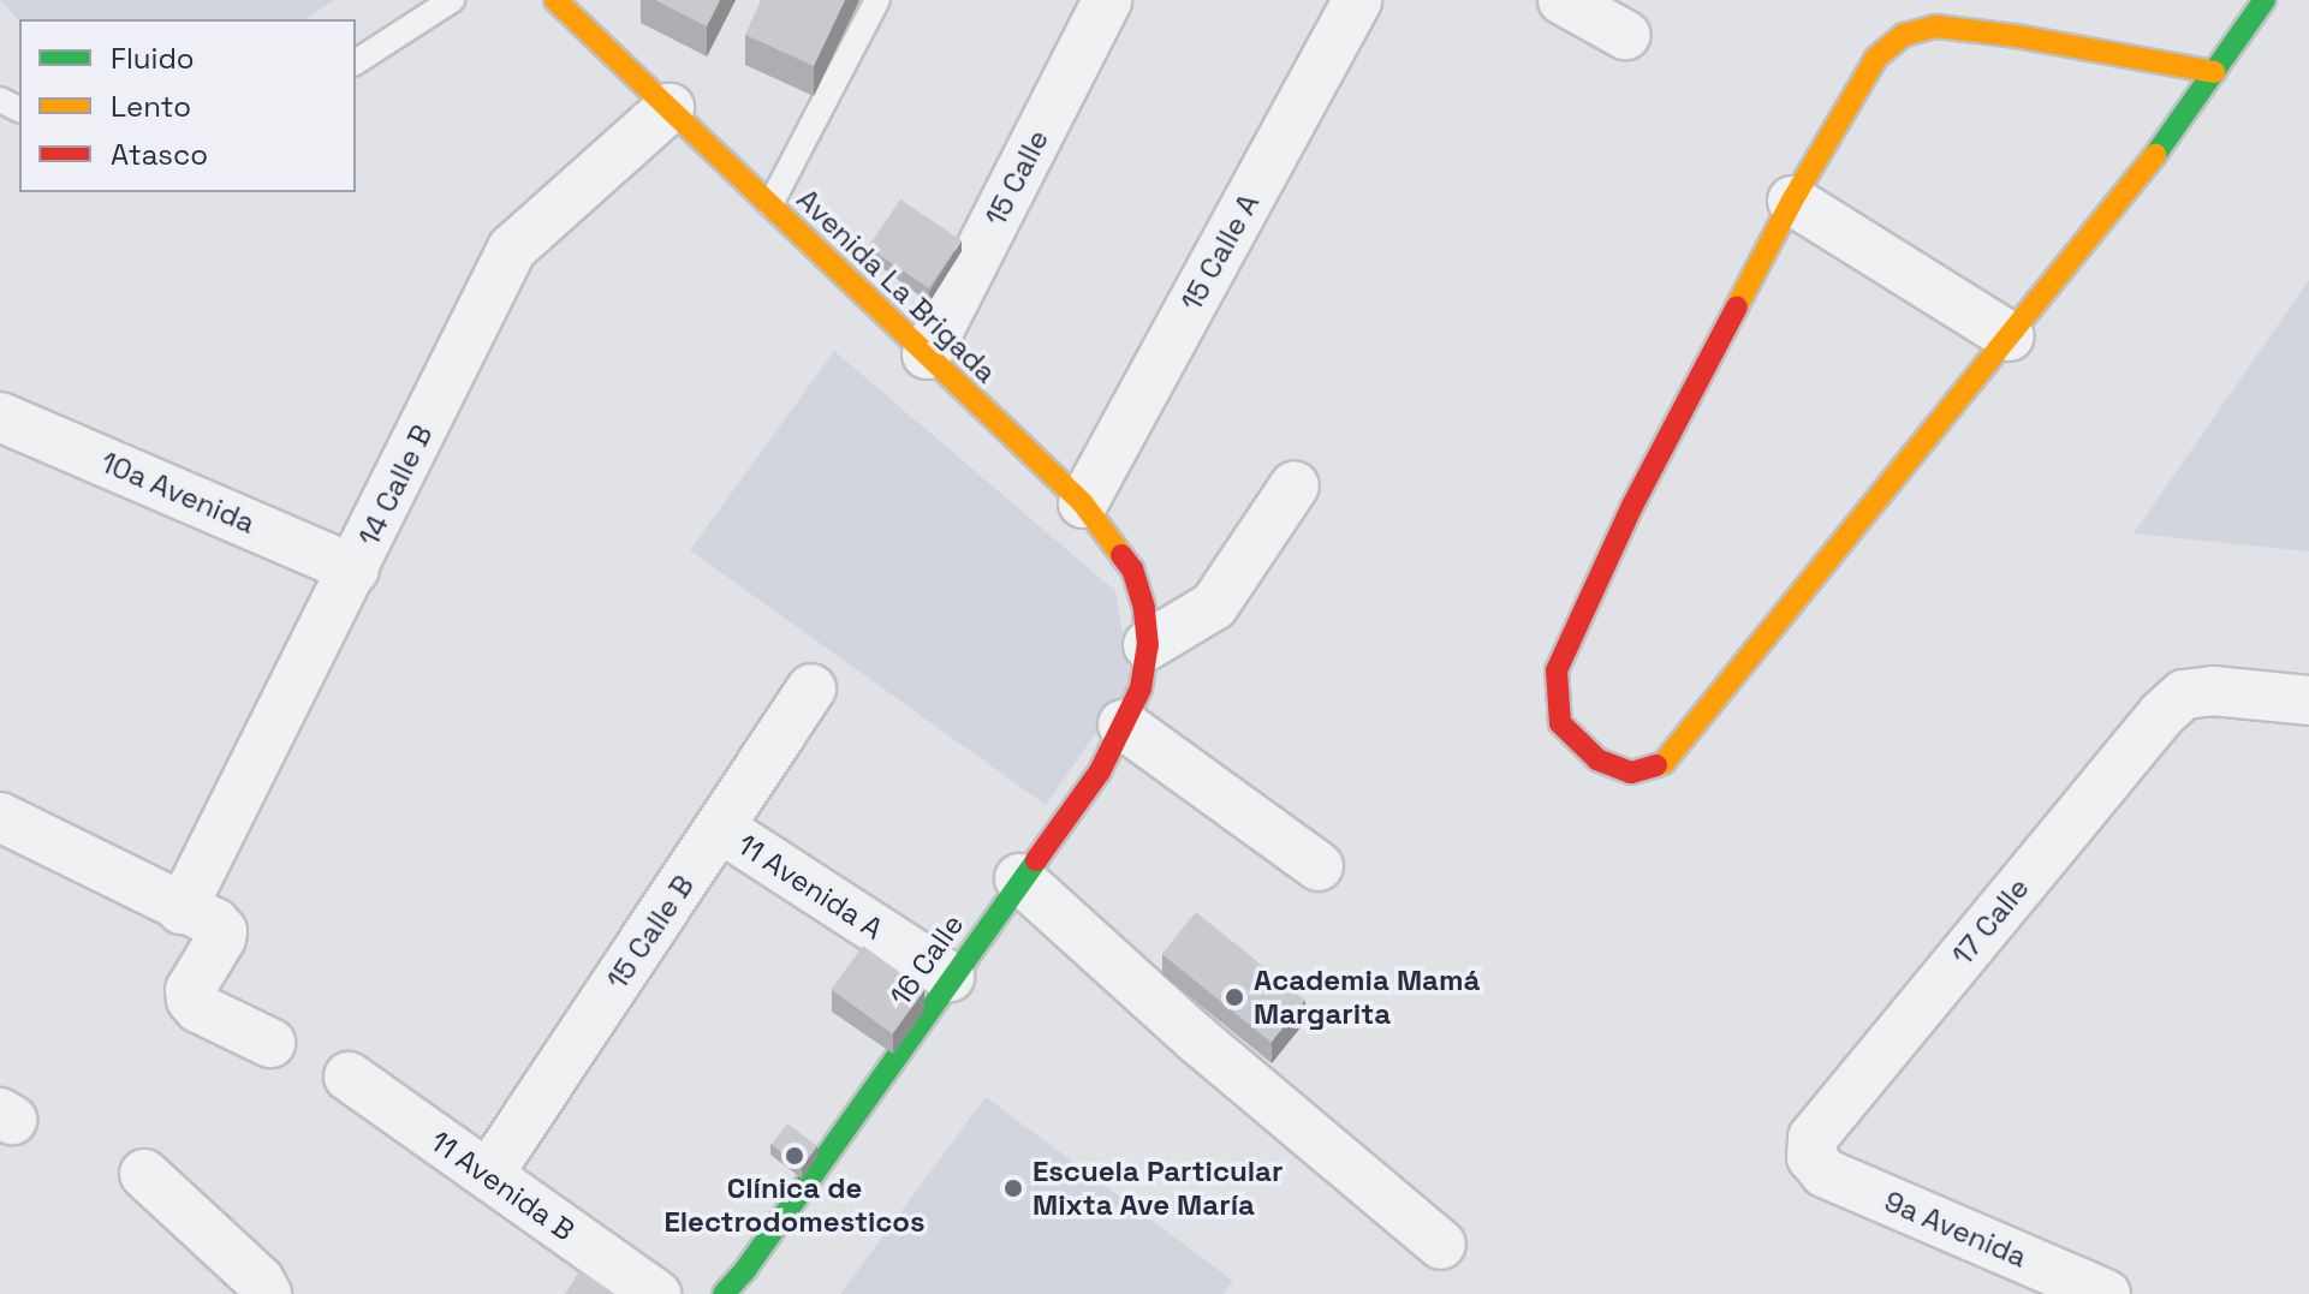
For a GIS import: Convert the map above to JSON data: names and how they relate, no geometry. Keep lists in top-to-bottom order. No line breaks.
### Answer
{"streets":{"street":["15 Calle","15 Calle A","Avenida La Brigada","14 Calle B","10a Avenida","11 Avenida A","17 Calle","15 Calle B","16 Calle","11 Avenida B","9a Avenida"]},"crossings":[["15 Calle","Avenida La Brigada"],["15 Calle A","Avenida La Brigada"],["Avenida La Brigada","14 Calle B"],["Avenida La Brigada","16 Calle"],["14 Calle B","10a Avenida"],["11 Avenida A","15 Calle B"],["11 Avenida A","16 Calle"],["17 Calle","9a Avenida"],["15 Calle B","11 Avenida B"]],"places":["Academia Mamá Margarita","Clínica de Electrodomesticos","Escuela Particular Mixta Ave María"],"legend":["Fluido","Lento","Atasco"]}
